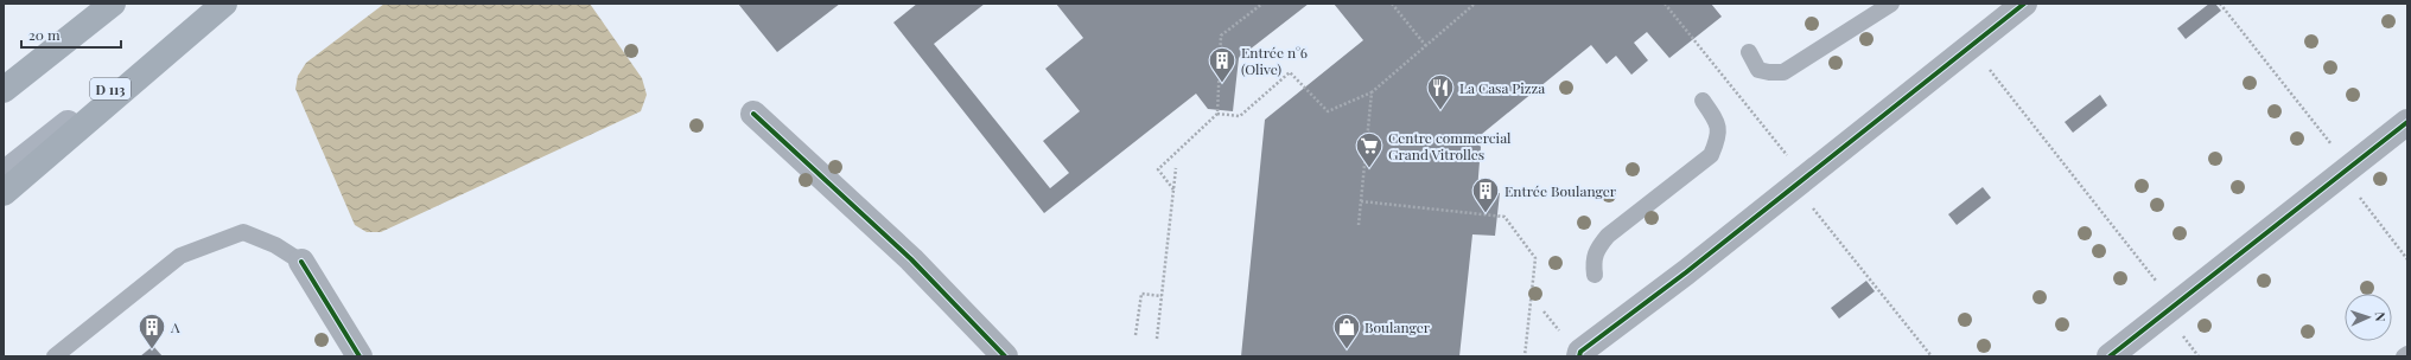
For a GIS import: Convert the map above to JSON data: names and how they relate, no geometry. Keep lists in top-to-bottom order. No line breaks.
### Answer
{"streets":{"main road":["D 113"]},"places":{"building":["Entrée n°6 (Olive)","Entrée Boulanger","A"],"restaurant":["La Casa Pizza"],"supermarket":["Centre commercial Grand Vitrolles"],"shop":["Boulanger"]},"scale_bar":"20 m","north":"right"}
